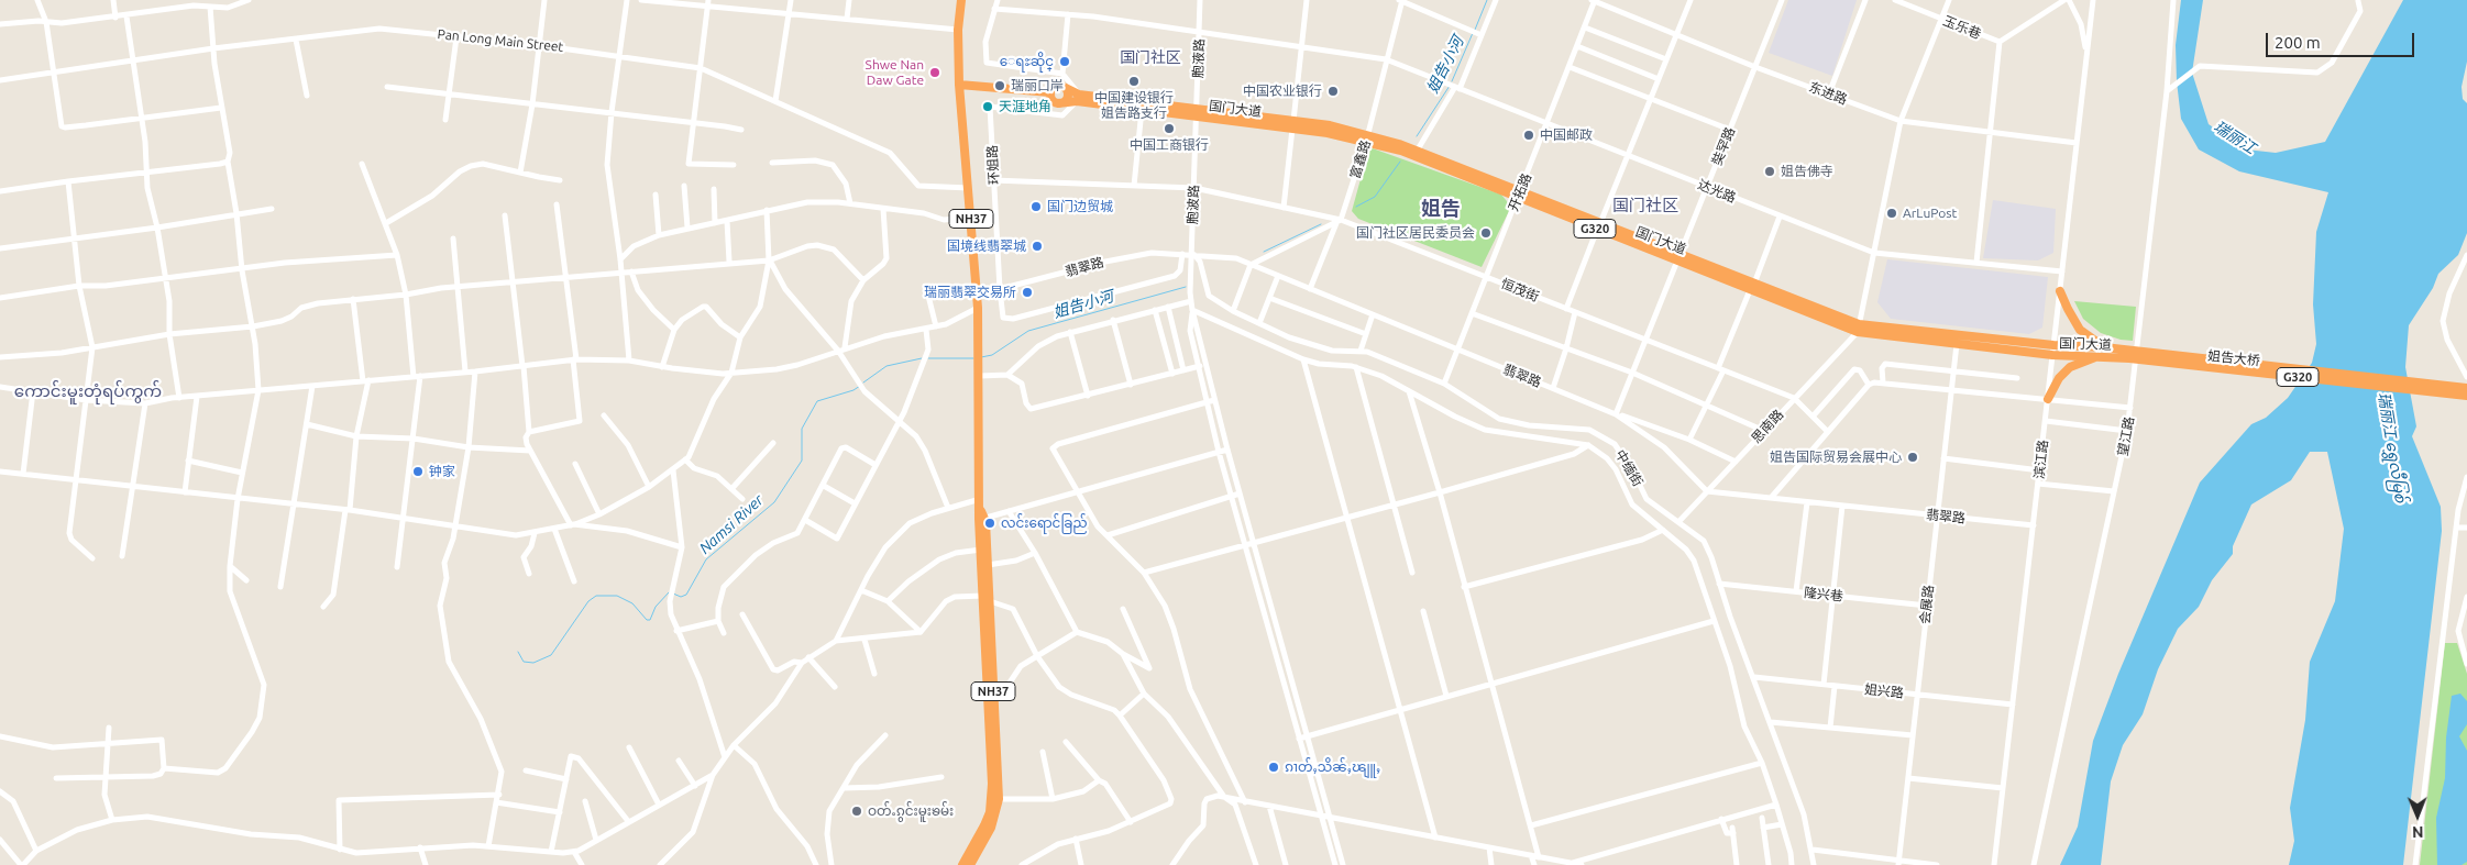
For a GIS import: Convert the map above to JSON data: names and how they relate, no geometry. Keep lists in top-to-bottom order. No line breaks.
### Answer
{"streets":{"highway":["国门大道","NH37","G320","姐告大桥"],"street":["玉乐巷","Pan Long Main Street","胞液路","东进路","奘罕路","富鑫路","环姐路","达光路","开拓路","胞波路","翡翠路","恒茂街","思南路","望江路","滨江路","中缅街","隆兴巷","会展路","姐兴路"]},"crossings":[["Pan Long Main Street","NH37"],["胞液路","国门大道"],["胞液路","达光路"],["胞液路","胞波路"],["东进路","奘罕路"],["东进路","开拓路"],["东进路","滨江路"],["国门大道","奘罕路"],["国门大道","富鑫路"],["国门大道","环姐路"],["国门大道","开拓路"],["国门大道","胞波路"],["国门大道","姐告大桥"],["国门大道","思南路"],["国门大道","滨江路"],["国门大道","会展路"],["奘罕路","达光路"],["奘罕路","翡翠路"],["奘罕路","恒茂街"],["富鑫路","达光路"],["富鑫路","翡翠路"],["富鑫路","恒茂街"],["环姐路","翡翠路"],["环姐路","恒茂街"],["达光路","开拓路"],["达光路","滨江路"],["开拓路","翡翠路"],["开拓路","恒茂街"],["开拓路","中缅街"],["胞波路","翡翠路"],["胞波路","恒茂街"],["胞波路","中缅街"],["翡翠路","思南路"],["翡翠路","滨江路"],["翡翠路","中缅街"],["翡翠路","会展路"],["恒茂街","思南路"],["思南路","中缅街"],["滨江路","姐兴路"],["中缅街","隆兴巷"],["中缅街","姐兴路"],["隆兴巷","会展路"],["会展路","姐兴路"]],"districts":["国门社区","国门社区","姐告","ကောင်းမူးတုံရပ်ကွက်"],"water":["姐告小河","瑞丽江","瑞丽江 ရွှေလီမြစ်","Namsi River"],"places":["ေရႊဆိုင္","Shwe Nan Daw Gate","中国建设银行 姐告路支行","瑞丽口岸","中国农业银行","天涯地角","中国工商银行","中国邮政","姐告佛寺","国门边贸城","ArLuPost","国门社区居民委员会","国境线翡翠城","瑞丽翡翠交易所","姐告国际贸易会展中心","钟家","လင်းရောင်ခြည်","ၵၢတ်ႇသိၼ်ႇၽျူႇ","ဝတ်ႉၵွင်းမူးၶမ်း"],"scale_bar":"200 m","north":"bottom"}
